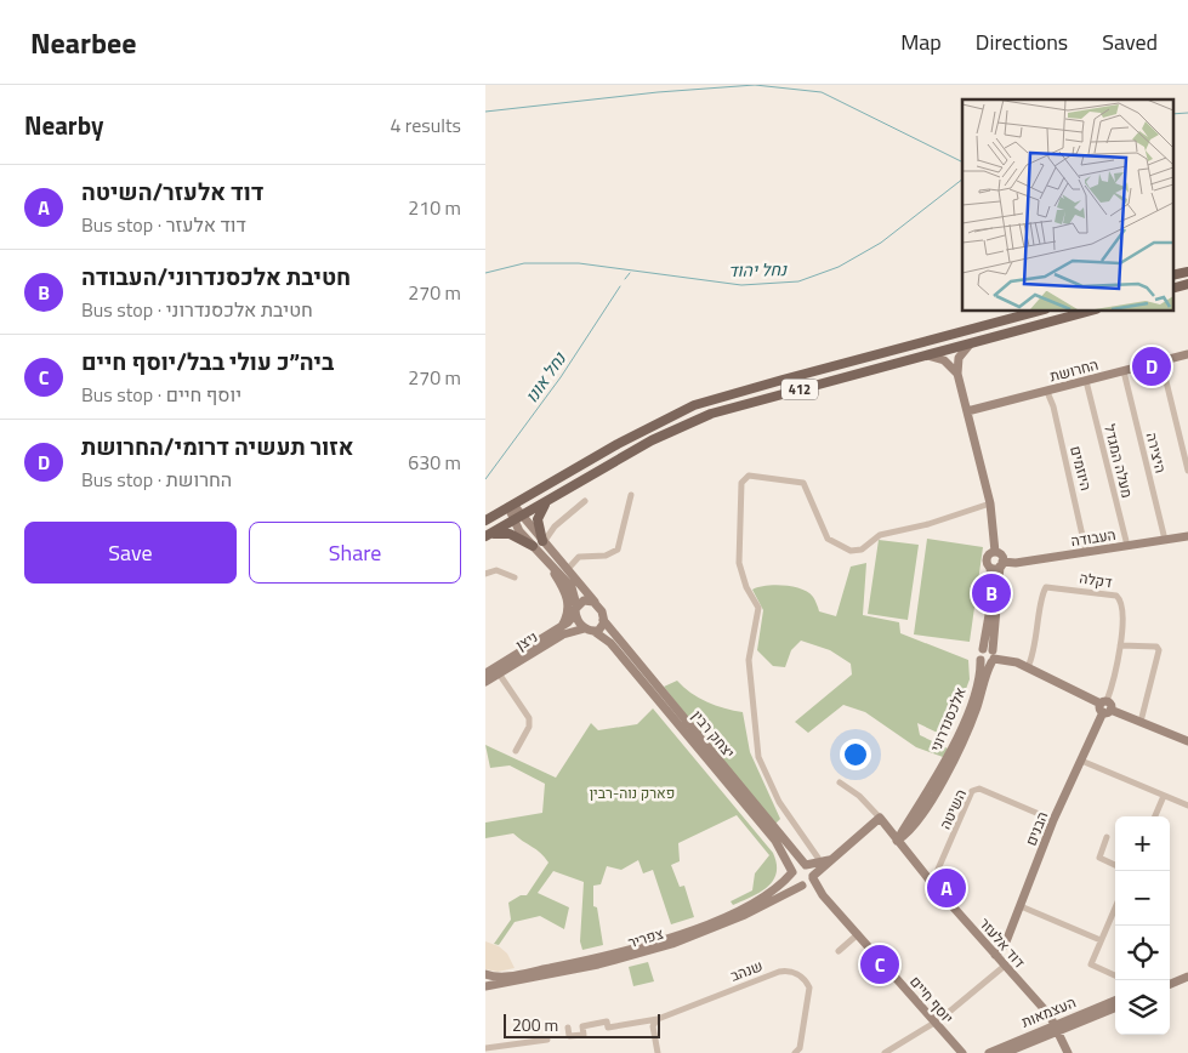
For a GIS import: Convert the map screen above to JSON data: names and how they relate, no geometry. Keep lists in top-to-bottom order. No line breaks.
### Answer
{"streets":{"main road":["412"],"street":["החרושת","היצירה","מעלה המגדל","היוזמים","העבודה","דקלה","ניצן","אלכסנדרוני","יצחק רבין","השיטה","הבנים","צפריר","דוד אלעזר","שנהב","יוסף חיים","העצמאות"]},"crossings":[["החרושת","היצירה"],["החרושת","מעלה המגדל"],["החרושת","היוזמים"],["היצירה","העבודה"],["מעלה המגדל","העבודה"],["היוזמים","העבודה"],["העבודה","אלכסנדרוני"],["דקלה","הבנים"],["ניצן","יצחק רבין"],["אלכסנדרוני","דוד אלעזר"],["יצחק רבין","צפריר"],["יצחק רבין","יוסף חיים"],["השיטה","הבנים"],["השיטה","דוד אלעזר"],["הבנים","דוד אלעזר"],["צפריר","יוסף חיים"],["דוד אלעזר","העצמאות"]],"water":["נחל יהוד","נחל אונו"],"parks":["פארק נוה-רבין"],"scale_bar":"200 m","page":{"header":"Nearbee","nav":["Map","Directions","Saved"],"heading":["Nearby","4 results"],"list":[{"mark":"A","name":"דוד אלעזר/השיטה","note":"Bus stop · דוד אלעזר","value":"210 m"},{"mark":"B","name":"חטיבת אלכסנדרוני/העבודה","note":"Bus stop · חטיבת אלכסנדרוני","value":"270 m"},{"mark":"C","name":"ביה״כ עולי בבל/יוסף חיים","note":"Bus stop · יוסף חיים","value":"270 m"},{"mark":"D","name":"אזור תעשיה דרומי/החרושת","note":"Bus stop · החרושת","value":"630 m"}],"pins":["D","B","A","C"],"buttons":["Save","Share"],"map_buttons":["+","−"],"scale":"200 m"}}
